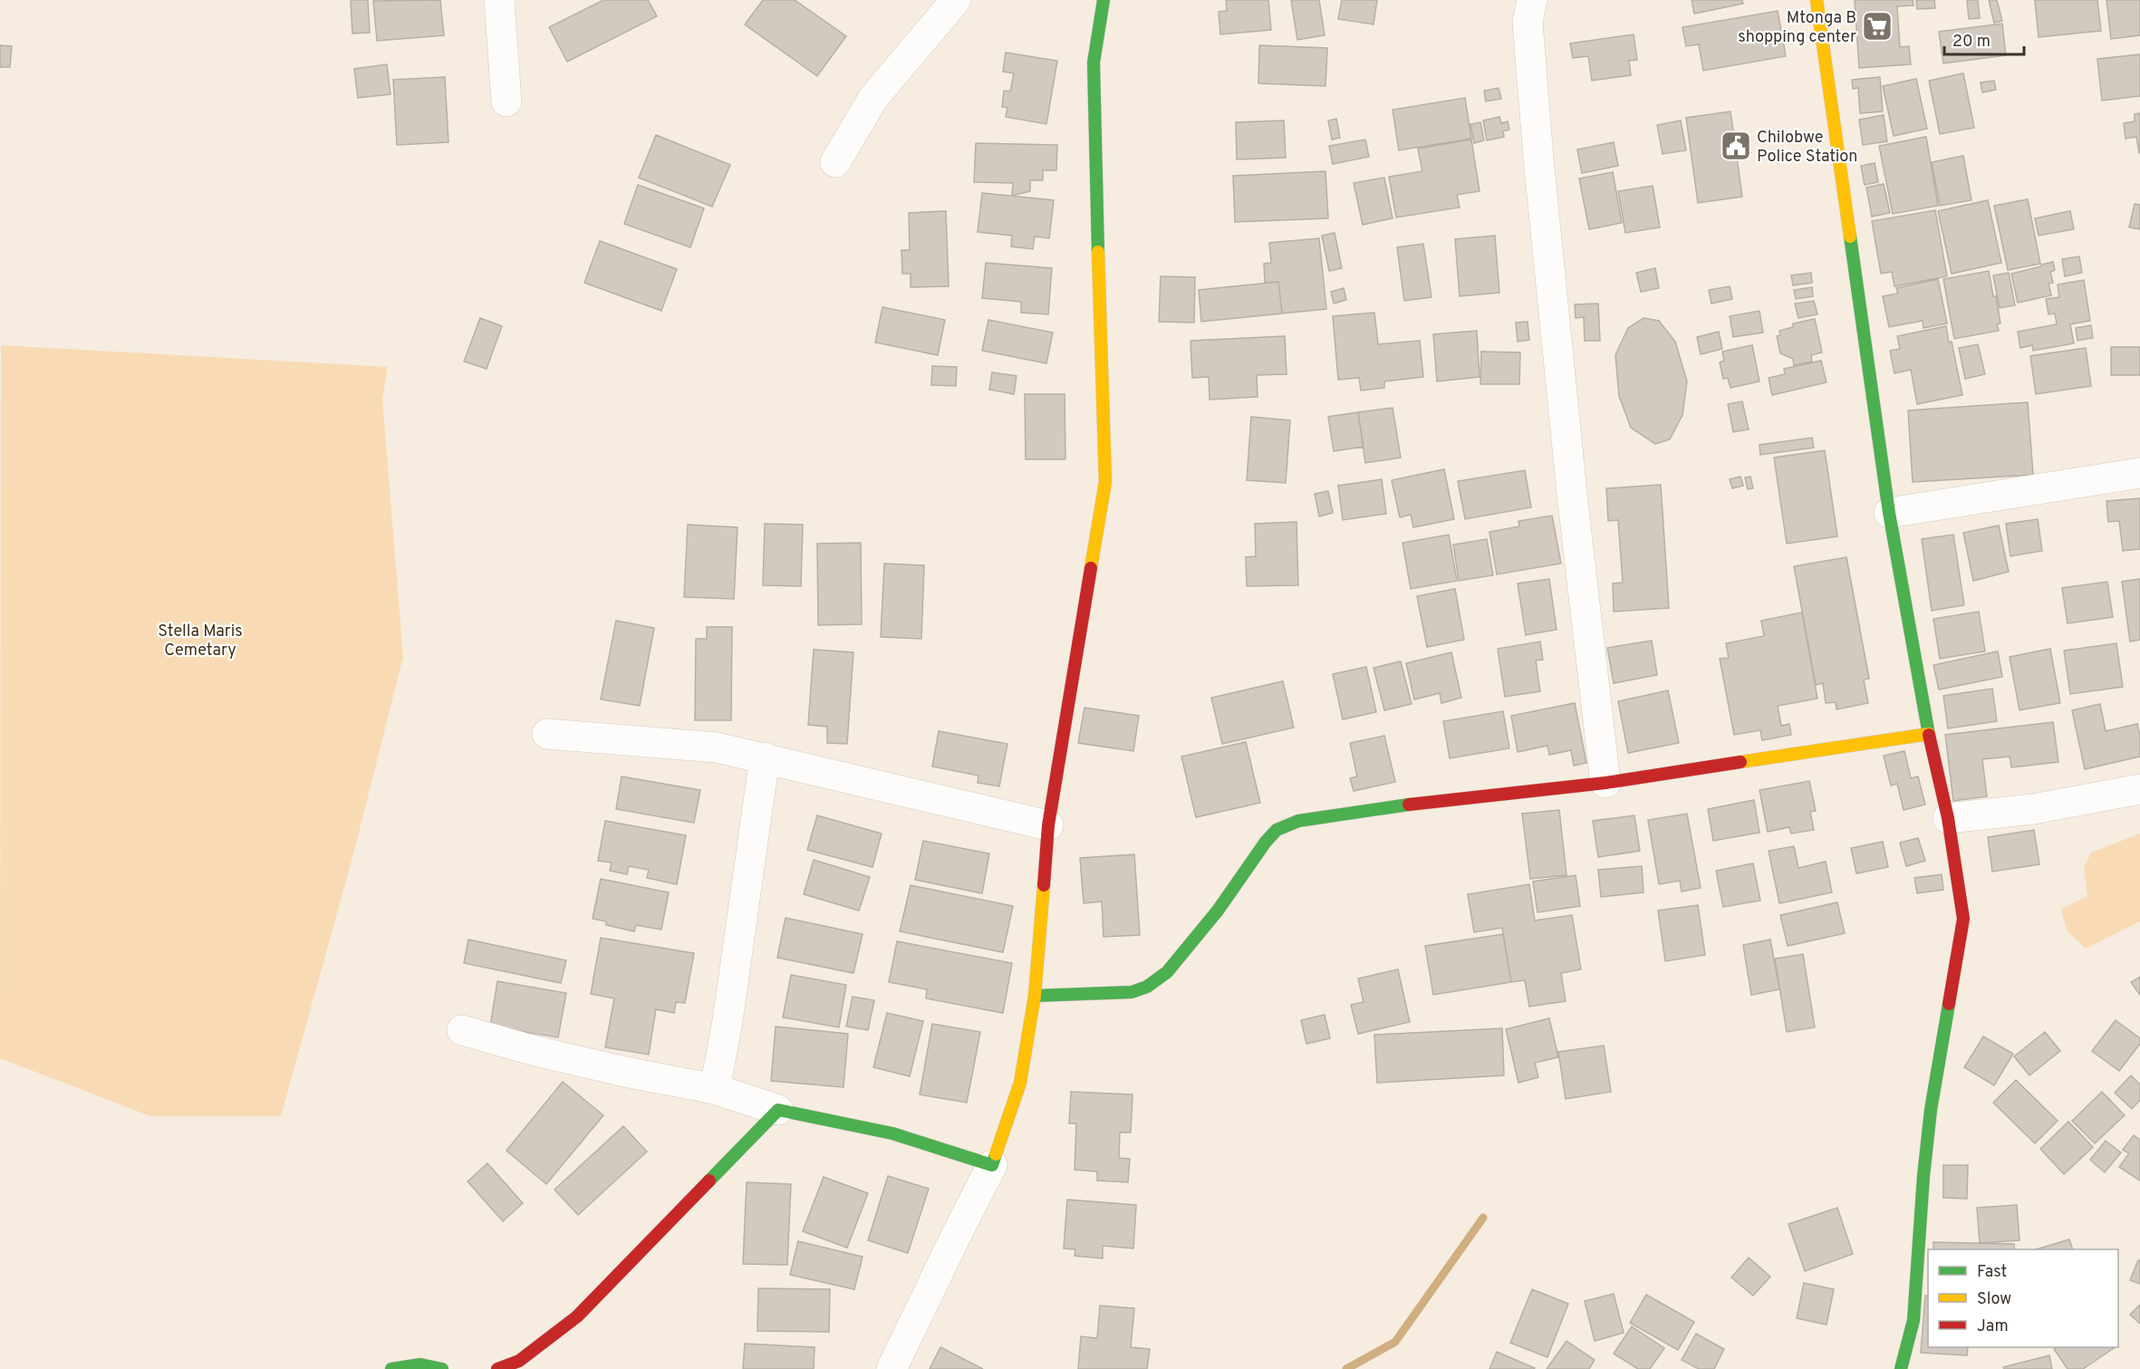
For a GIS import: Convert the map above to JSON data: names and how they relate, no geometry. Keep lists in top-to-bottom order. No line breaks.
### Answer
{"parks":["Stella Maris Cemetary"],"places":{"supermarket":["Mtonga B shopping center"],"public building":["Chilobwe Police Station"]},"legend":["Fast","Slow","Jam"],"scale_bar":"20 m"}
